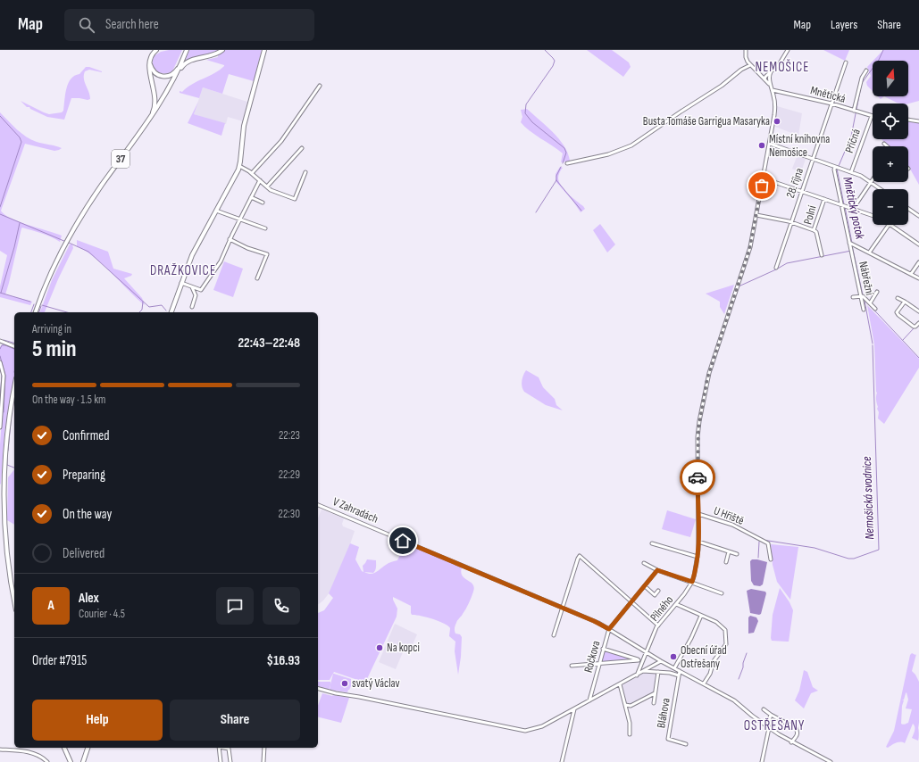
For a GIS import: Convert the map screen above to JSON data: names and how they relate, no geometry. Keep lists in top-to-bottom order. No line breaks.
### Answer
{"streets":{"main road":["37"],"street":["Mnětická","Příčná","28. října","Polní","Nábřežní","V Zahradách","U Hřiště","Pilného","Ročkova","Bláhova"]},"crossings":[["Mnětická","Příčná"],["Mnětická","28. října"],["Mnětická","Pilného"],["V Zahradách","Pilného"],["V Zahradách","Ročkova"],["V Zahradách","Bláhova"],["U Hřiště","Pilného"]],"districts":["NEMOŠICE","DRAŽKOVICE","OSTŘEŠANY"],"water":["Mnětický potok","Nemošická svodnice"],"places":["Busta Tomáše Garrigua Masaryka","Místní knihovna Nemošice","Na kopci","Obecní úřad Ostřešany","svatý Václav"],"north":"top","page":{"header":"Map","search":"Search here","nav":["Map","Layers","Share"],"map_buttons":["+","−"],"heading":["5 min","Arriving in","22:43–22:48"],"panel":["Alex","Courier · 4.5","Order #7915","$16.93"],"bar":"On the way · 1.5 km","list":[["Confirmed","22:23"],["Preparing","22:29"],["On the way","22:30"],"Delivered"],"round":"A","buttons":["Help","Share"]}}
